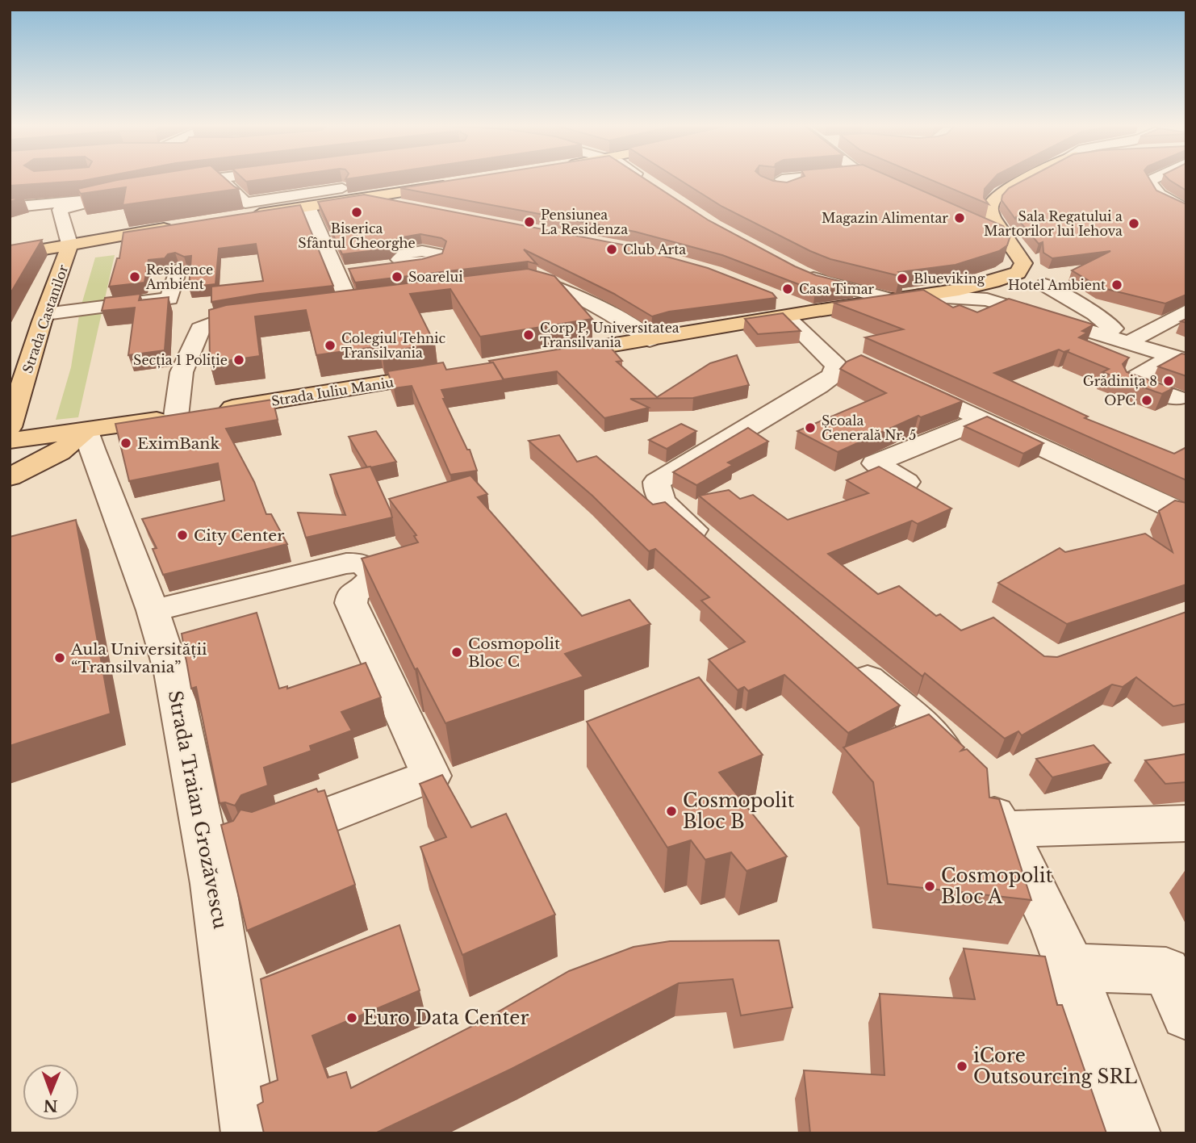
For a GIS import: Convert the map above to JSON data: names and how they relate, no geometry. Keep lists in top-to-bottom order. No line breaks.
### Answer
{"streets":{"main road":["Strada Castanilor","Strada Iuliu Maniu"],"street":["Strada Traian Grozăvescu"]},"crossings":[["Strada Iuliu Maniu","Strada Traian Grozăvescu"]],"places":["Biserica Sfântul Gheorghe","Magazin Alimentar","Pensiunea La Residenza","Sala Regatului a Martorilor lui Iehova","Club Arta","Residence Ambient","Soarelui","Blueviking","Hotel Ambient","Casa Timar","Corp P, Universitatea Transilvania","Colegiul Tehnic Transilvania","Secția 1 Poliție","Grădinița 8","OPC","Școala Generală Nr. 5","EximBank","City Center","Cosmopolit Bloc C","Aula Universității “Transilvania”","Cosmopolit Bloc B","Cosmopolit Bloc A","Euro Data Center","iCore Outsourcing SRL"],"north":"bottom"}
